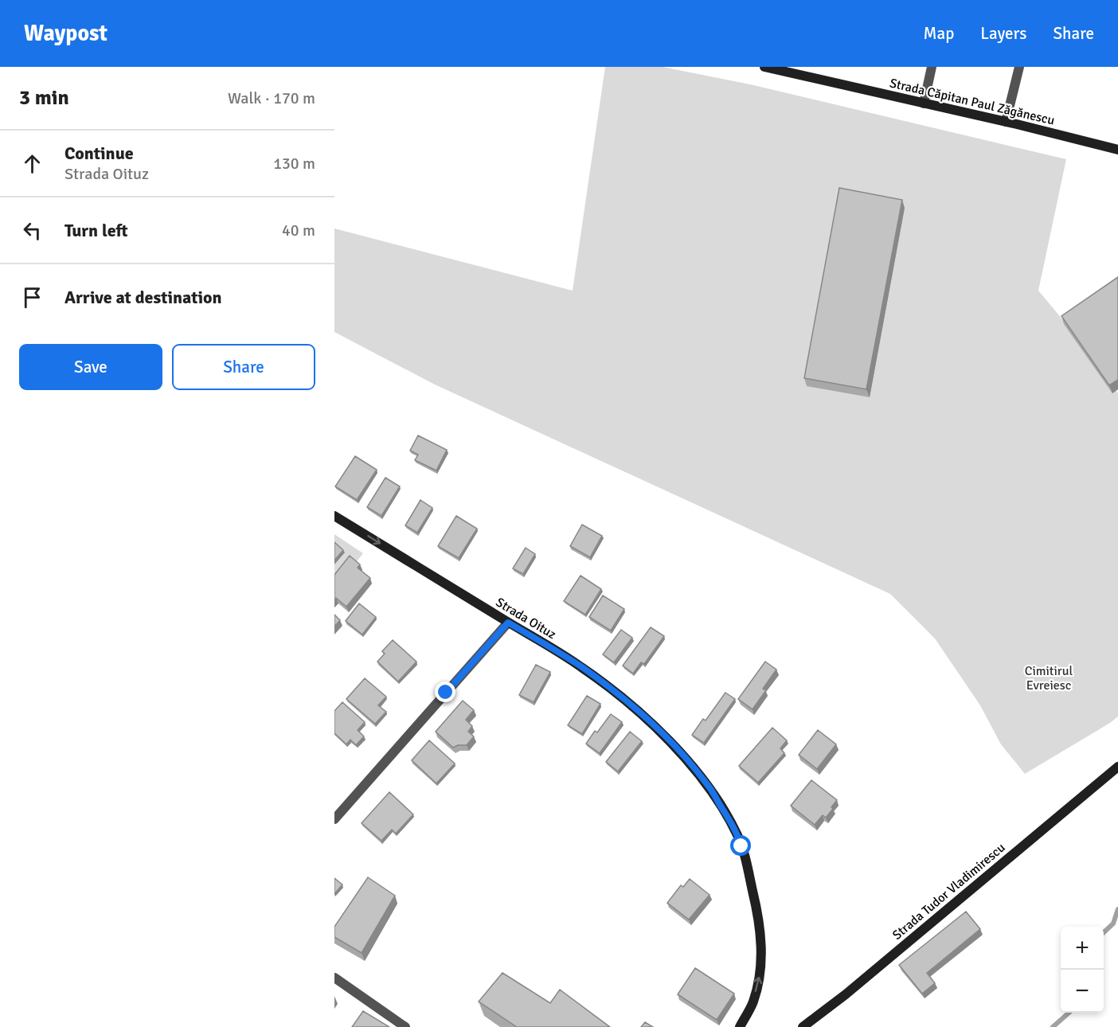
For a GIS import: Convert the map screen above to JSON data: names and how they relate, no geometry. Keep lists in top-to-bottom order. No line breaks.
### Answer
{"streets":{"street":["Strada Căpitan Paul Zăgănescu","Strada Oituz","Strada Tudor Vladimirescu"]},"parks":["Cimitirul Evreiesc"],"page":{"header":"Waypost","nav":["Map","Layers","Share"],"heading":["3 min","Walk · 170 m"],"list":[["Continue","Strada Oituz","130 m"],["Turn left","40 m"],"Arrive at destination"],"buttons":["Save","Share"],"map_buttons":["+","−"]}}
